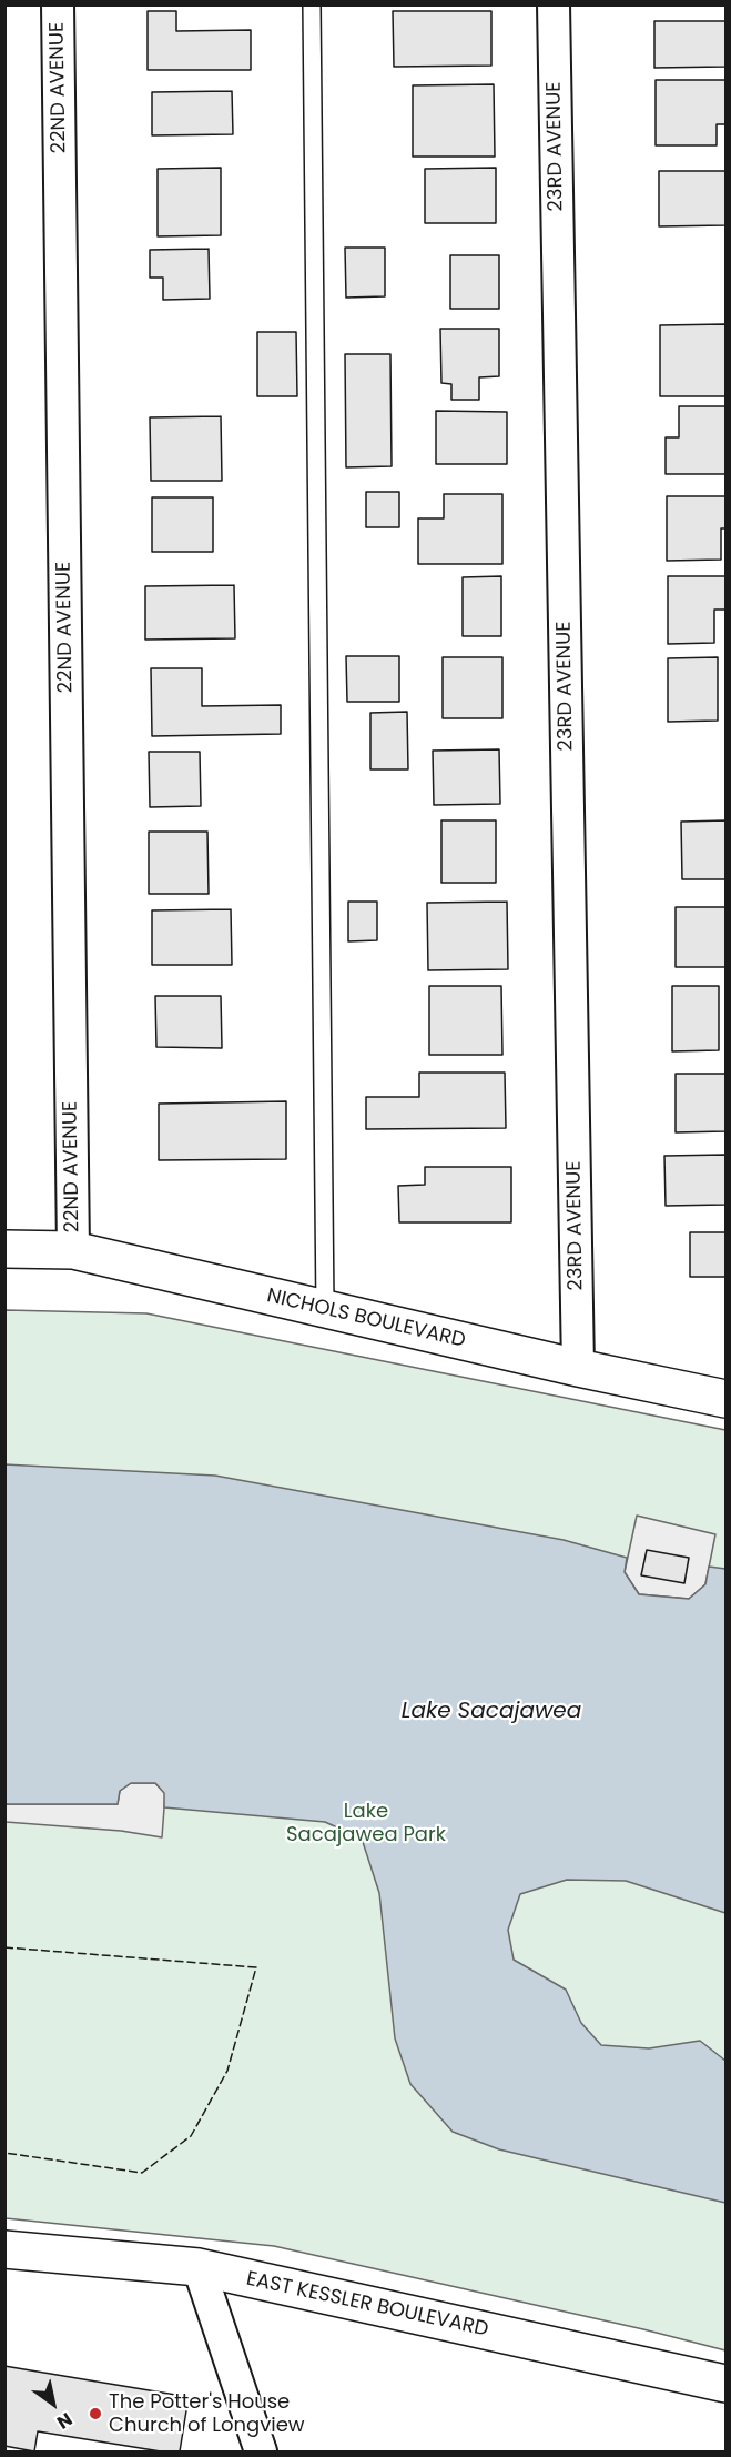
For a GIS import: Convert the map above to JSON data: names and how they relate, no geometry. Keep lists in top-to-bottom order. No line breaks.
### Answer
{"streets":{"main road":["NICHOLS BOULEVARD","EAST KESSLER BOULEVARD"],"street":["22ND AVENUE","23RD AVENUE"]},"crossings":[["22ND AVENUE","NICHOLS BOULEVARD"],["23RD AVENUE","NICHOLS BOULEVARD"]],"water":["Lake Sacajawea"],"parks":["Lake Sacajawea Park"],"places":["The Potter's House Church of Longview"],"north":"bottom right"}
